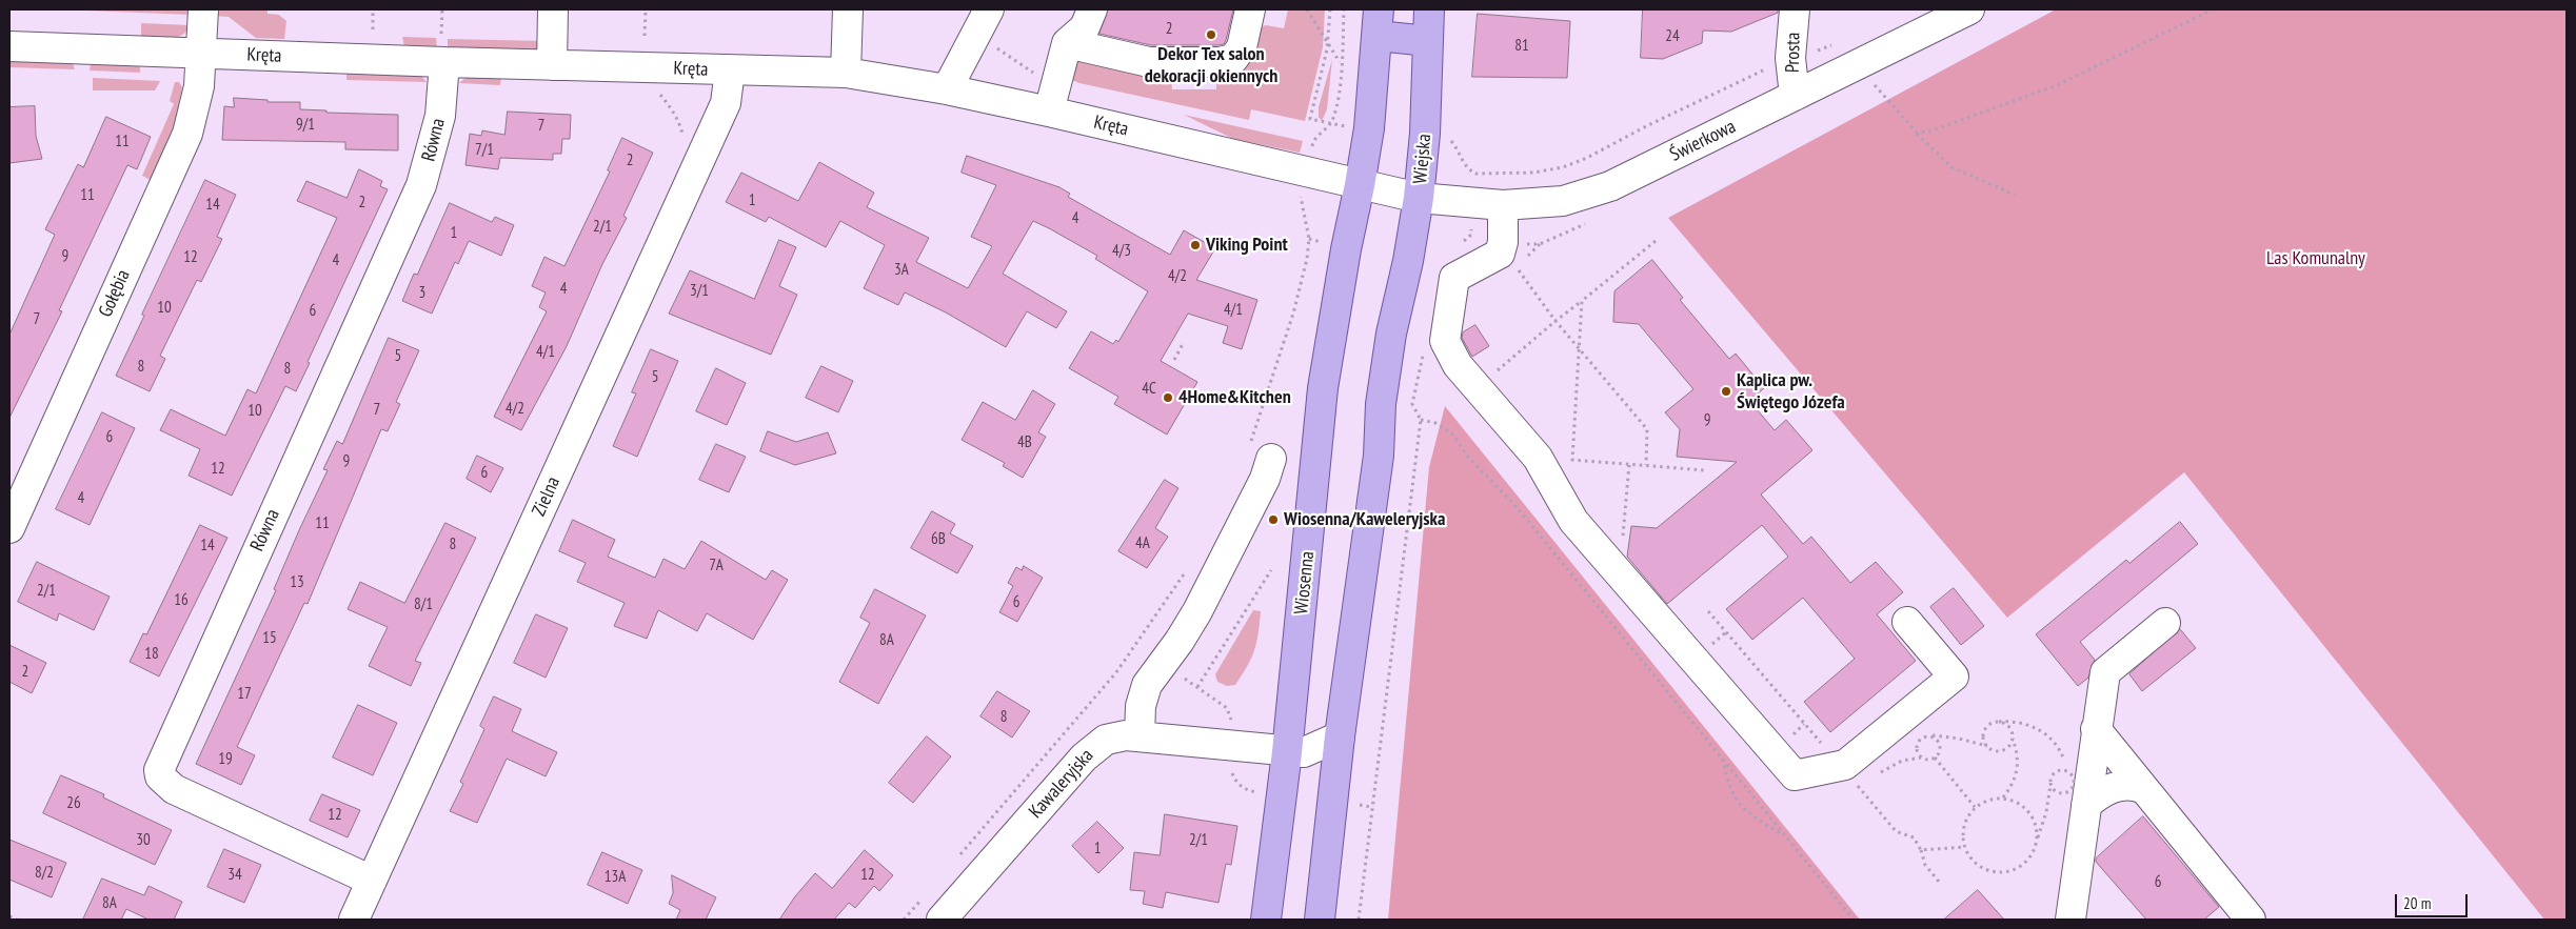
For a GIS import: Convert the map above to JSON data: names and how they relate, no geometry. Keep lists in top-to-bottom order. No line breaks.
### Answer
{"streets":{"main road":["Wiejska","Wiosenna"],"street":["Prosta","Kręta","Równa","Świerkowa","Gołębia","Zielna","Kawaleryjska"]},"crossings":[["Prosta","Świerkowa"],["Kręta","Równa"],["Kręta","Wiejska"],["Kręta","Gołębia"],["Kręta","Zielna"],["Kręta","Wiosenna"],["Równa","Zielna"],["Świerkowa","Wiejska"],["Wiejska","Wiosenna"],["Wiosenna","Kawaleryjska"]],"parks":["Las Komunalny"],"places":["Dekor Tex salon dekoracji okiennych","Viking Point","Kaplica pw. Świętego Józefa","4Home&Kitchen","Wiosenna/Kaweleryjska"],"house_numbers":["2","24","81","9/1","7","11","7/1","2","11","1","2","14","4","2/1","1","4/3","9","12","4","3A","4/2","4","3/1","3","10","4/1","6","7","4/1","5","8","8","5","4C","4/2","7","10","9","6","4B","9","12","6","4","11","6B","4A","8","14","7A","13","2/1","16","6","8/1","15","8A","18","2","17","8","19","26","12","30","2/1","1","8/2","34","12","13A","6","8A"],"scale_bar":"20 m"}
